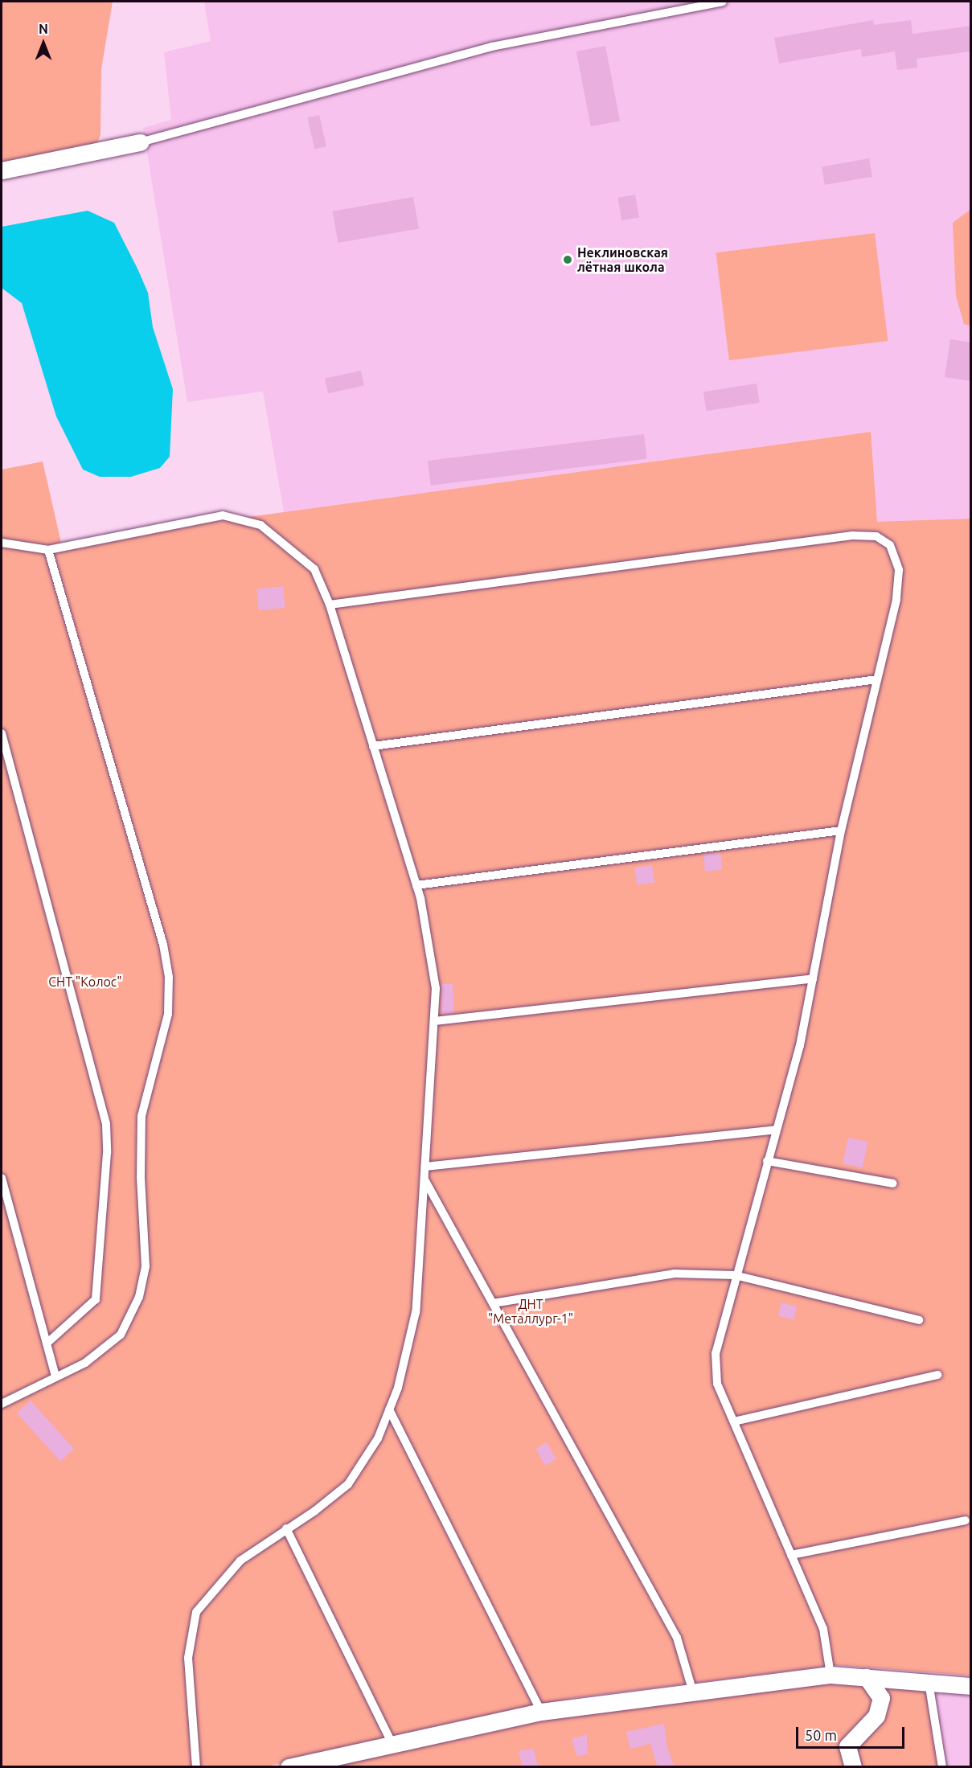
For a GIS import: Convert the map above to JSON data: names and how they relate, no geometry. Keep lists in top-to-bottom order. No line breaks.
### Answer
{"parks":["СНТ \"Колос\"","ДНТ \"Металлург-1\""],"places":["Неклиновская лётная школа"],"scale_bar":"50 m","north":"top"}
